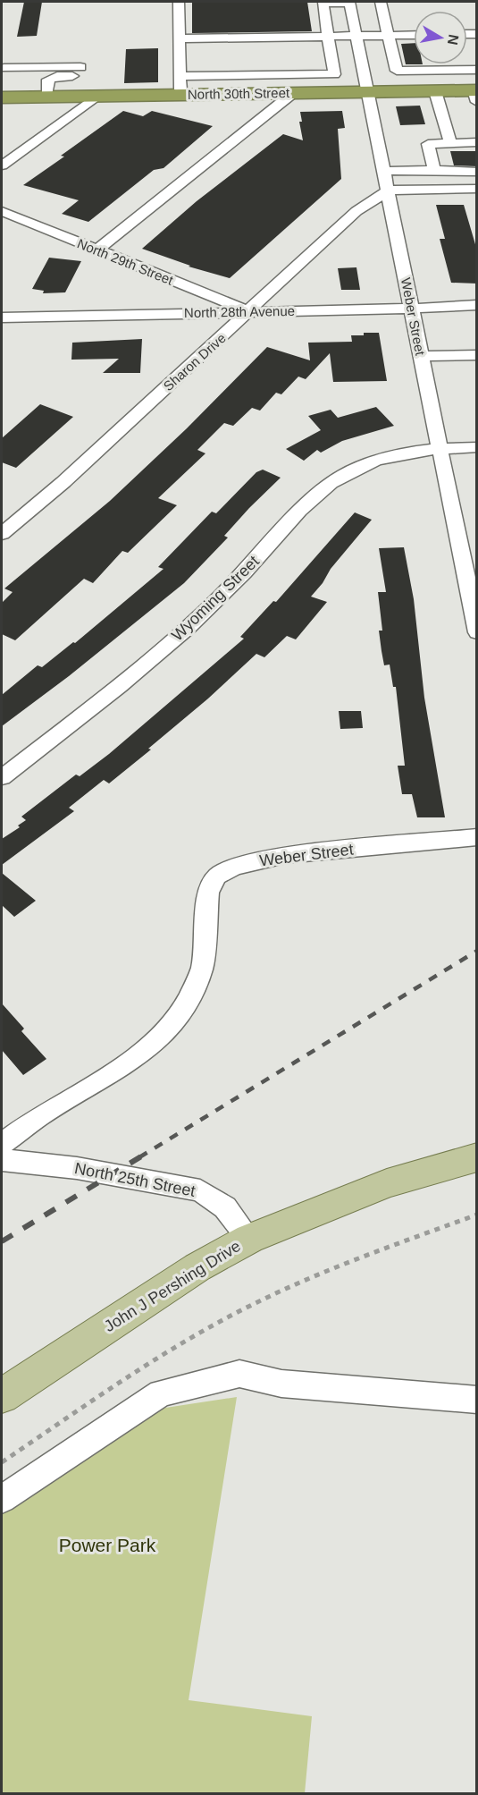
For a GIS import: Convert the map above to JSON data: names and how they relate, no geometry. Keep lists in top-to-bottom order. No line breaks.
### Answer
{"streets":{"highway":["North 30th Street"],"main road":["John J Pershing Drive"],"street":["North 29th Street","North 28th Avenue","Weber Street","Sharon Drive","Wyoming Street","North 25th Street"]},"crossings":[["North 30th Street","Weber Street"],["North 29th Street","North 28th Avenue"],["North 29th Street","Sharon Drive"],["North 28th Avenue","Weber Street"],["North 28th Avenue","Sharon Drive"],["Weber Street","Sharon Drive"],["Weber Street","Wyoming Street"],["North 25th Street","John J Pershing Drive"]],"parks":["Power Park"],"north":"right"}
